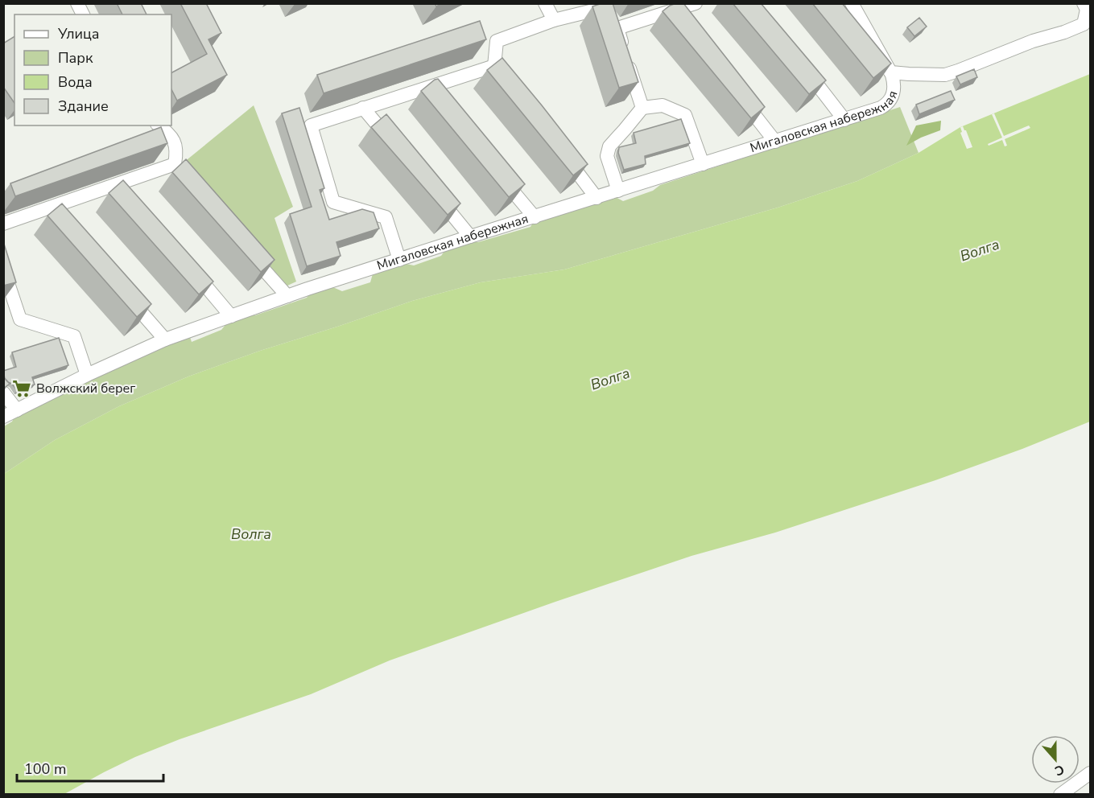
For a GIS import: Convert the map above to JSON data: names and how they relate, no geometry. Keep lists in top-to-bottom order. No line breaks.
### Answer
{"streets":{"street":["Мигаловская набережная"]},"water":["Волга"],"places":{"supermarket":["Волжский берег"]},"legend":["Улица","Парк","Вода","Здание"],"scale_bar":"100 m","north":"bottom"}
